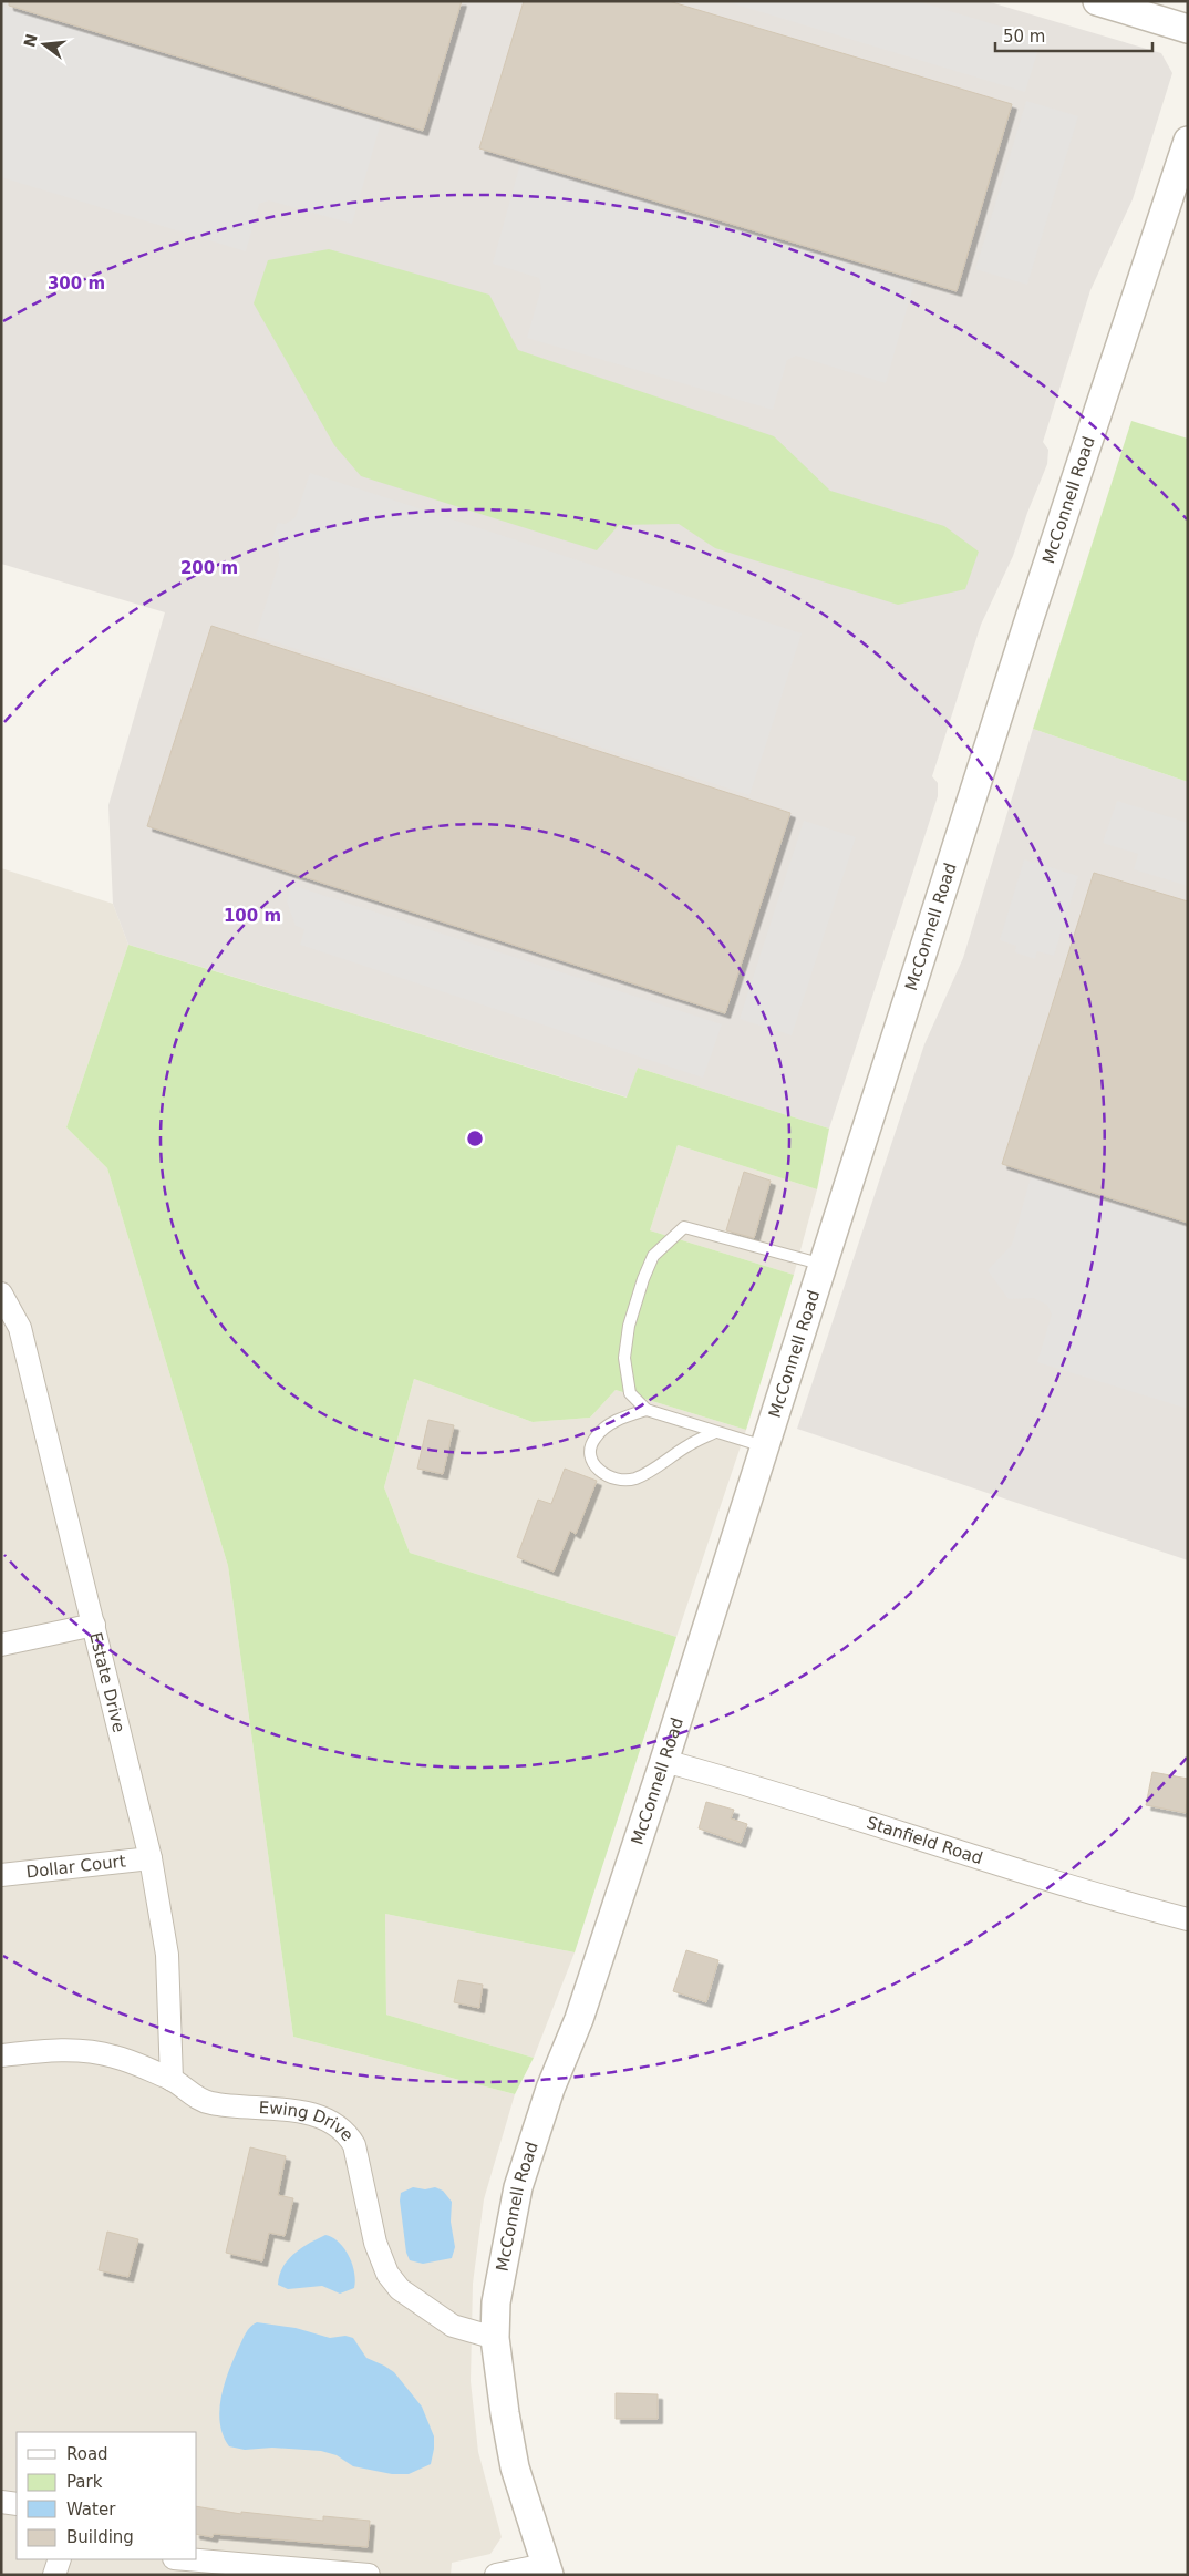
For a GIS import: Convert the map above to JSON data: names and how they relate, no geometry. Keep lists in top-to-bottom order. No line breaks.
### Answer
{"streets":{"street":["McConnell Road","Estate Drive","Stanfield Road","Dollar Court","Ewing Drive"]},"crossings":[["McConnell Road","Stanfield Road"],["McConnell Road","Ewing Drive"],["Estate Drive","Dollar Court"],["Estate Drive","Ewing Drive"]],"legend":["Road","Park","Water","Building"],"scale_bar":"50 m","north":"left","rings":["300 m","200 m","100 m"]}
